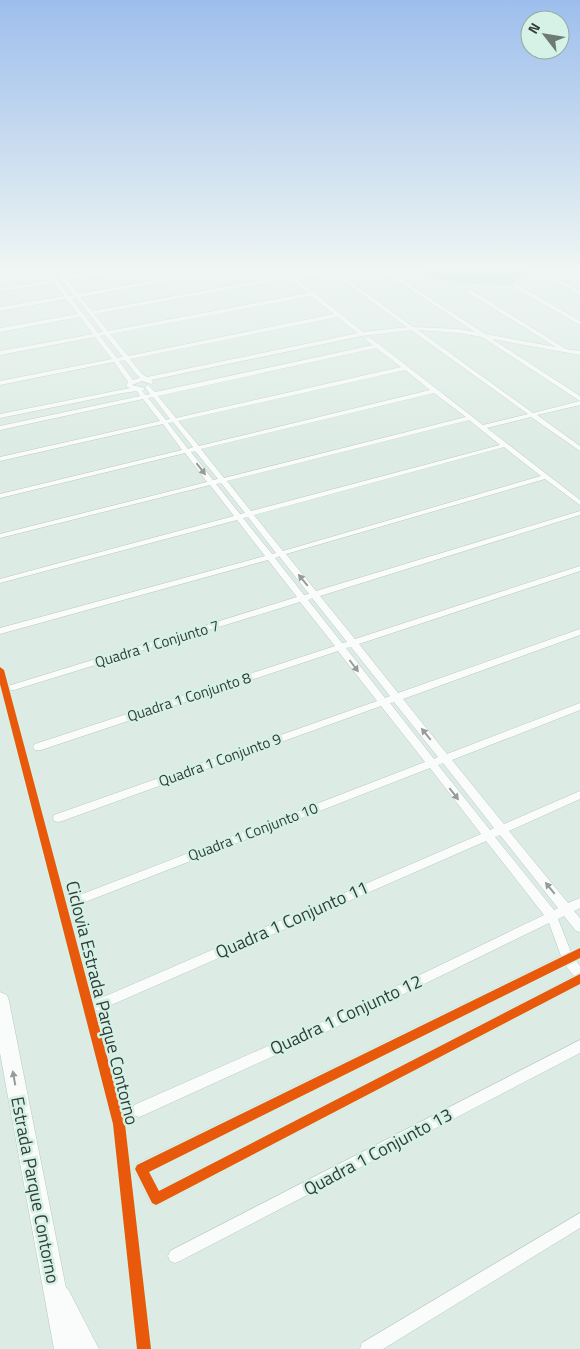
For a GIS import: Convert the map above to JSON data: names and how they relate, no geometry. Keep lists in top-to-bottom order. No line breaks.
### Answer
{"streets":{"main road":["Estrada Parque Contorno"],"street":["Quadra 1 Conjunto 7","Quadra 1 Conjunto 8","Quadra 1 Conjunto 9","Quadra 1 Conjunto 10","Quadra 1 Conjunto 11","Quadra 1 Conjunto 12","Quadra 1 Conjunto 13"],"cycle path":["Ciclovia Estrada Parque Contorno"]},"one_way":["Estrada Parque Contorno"],"north":"top left"}
